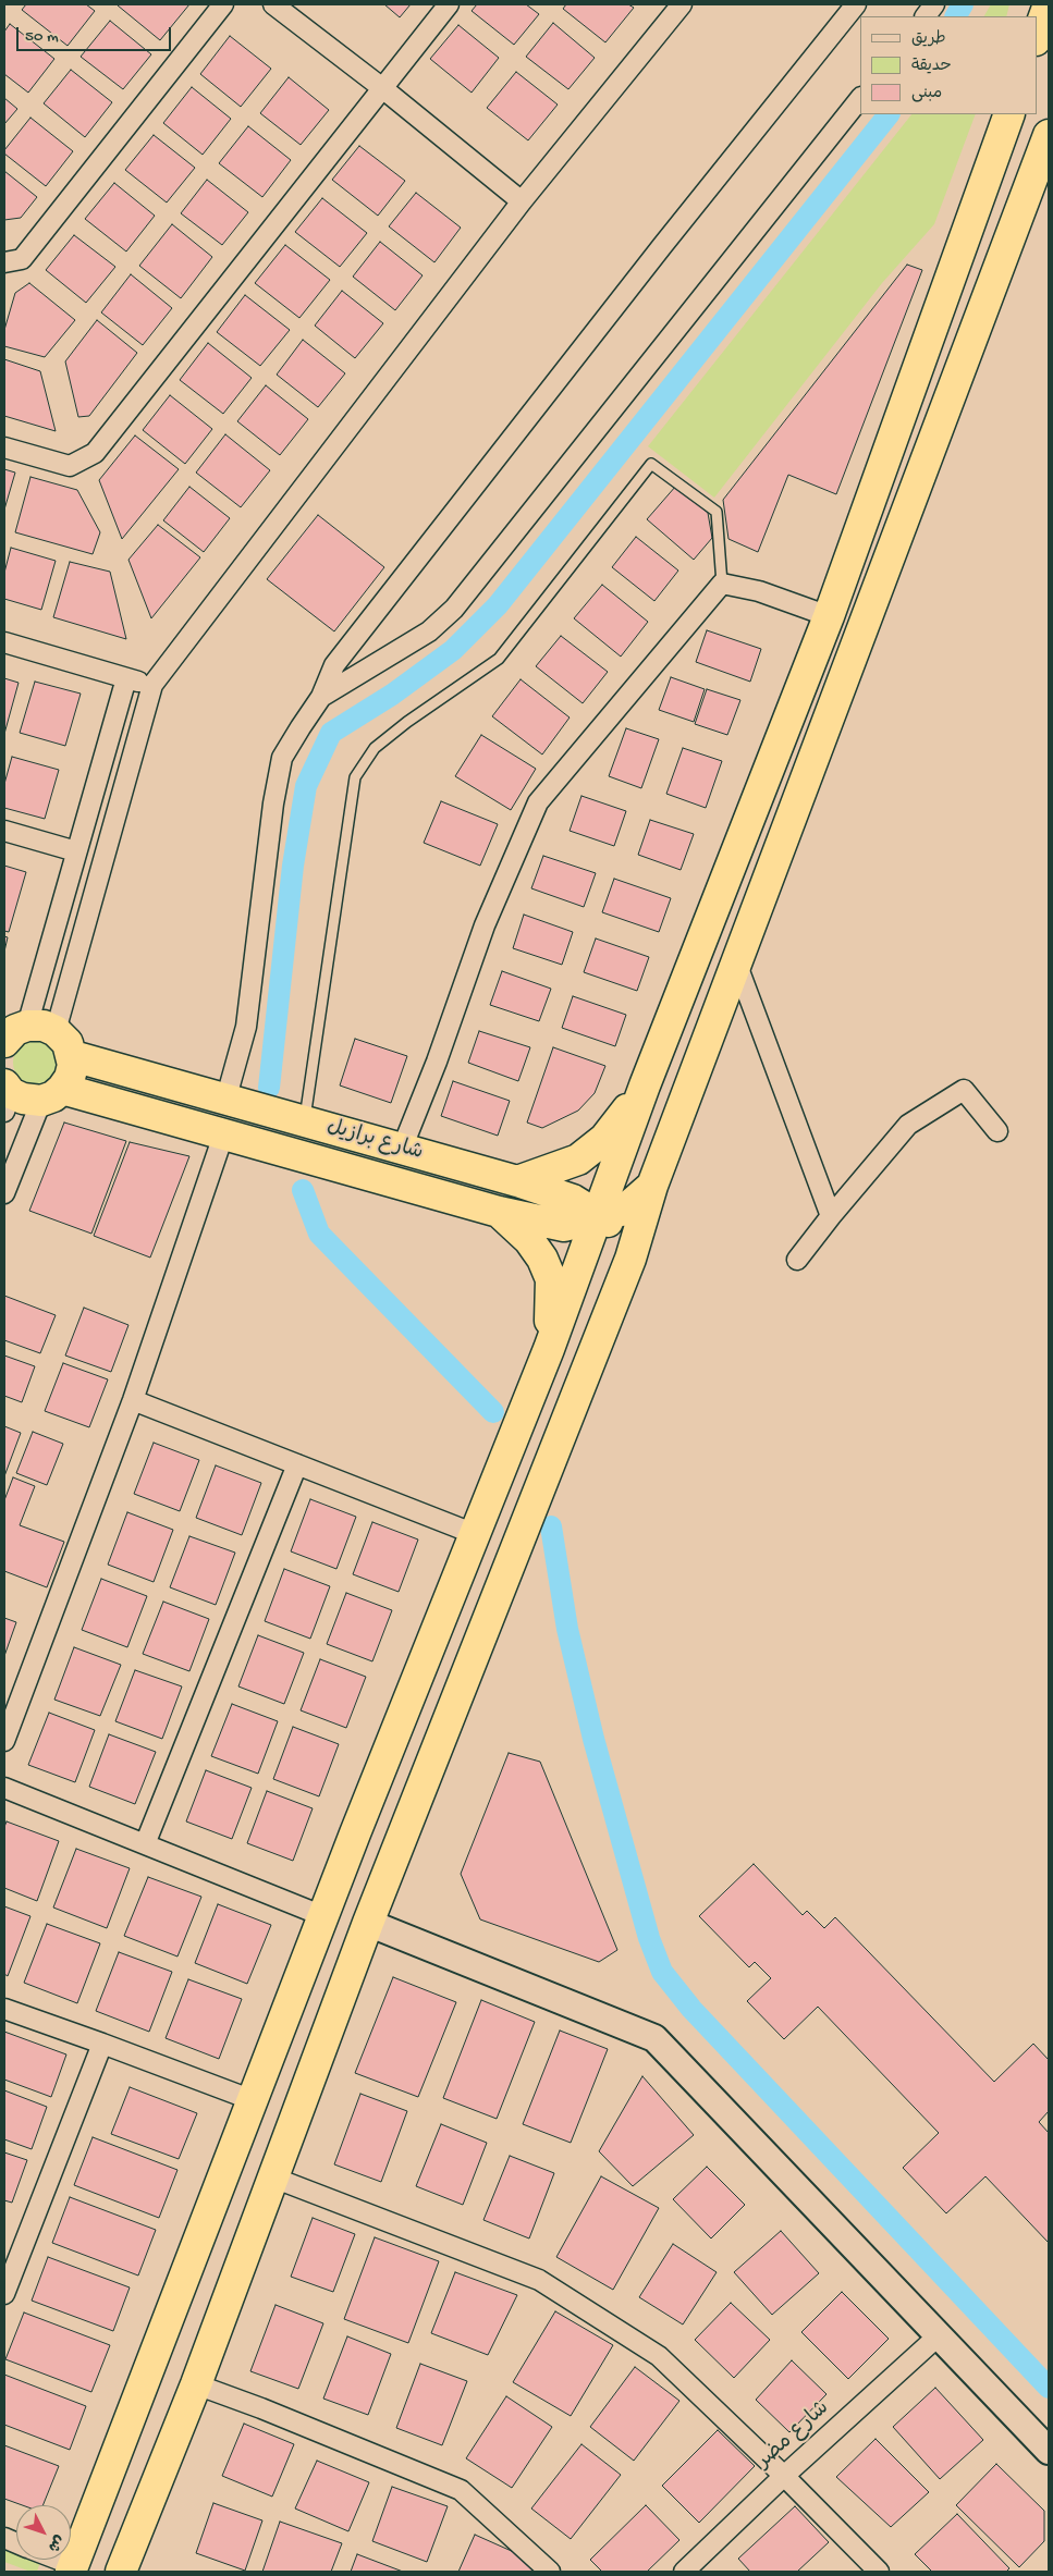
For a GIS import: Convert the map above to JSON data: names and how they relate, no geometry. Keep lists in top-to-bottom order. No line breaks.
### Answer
{"streets":{"highway":["شارع برازيل"],"street":["شارع مضر"]},"legend":["طريق","حديقة","مبنى"],"scale_bar":"50 m","north":"bottom right"}
